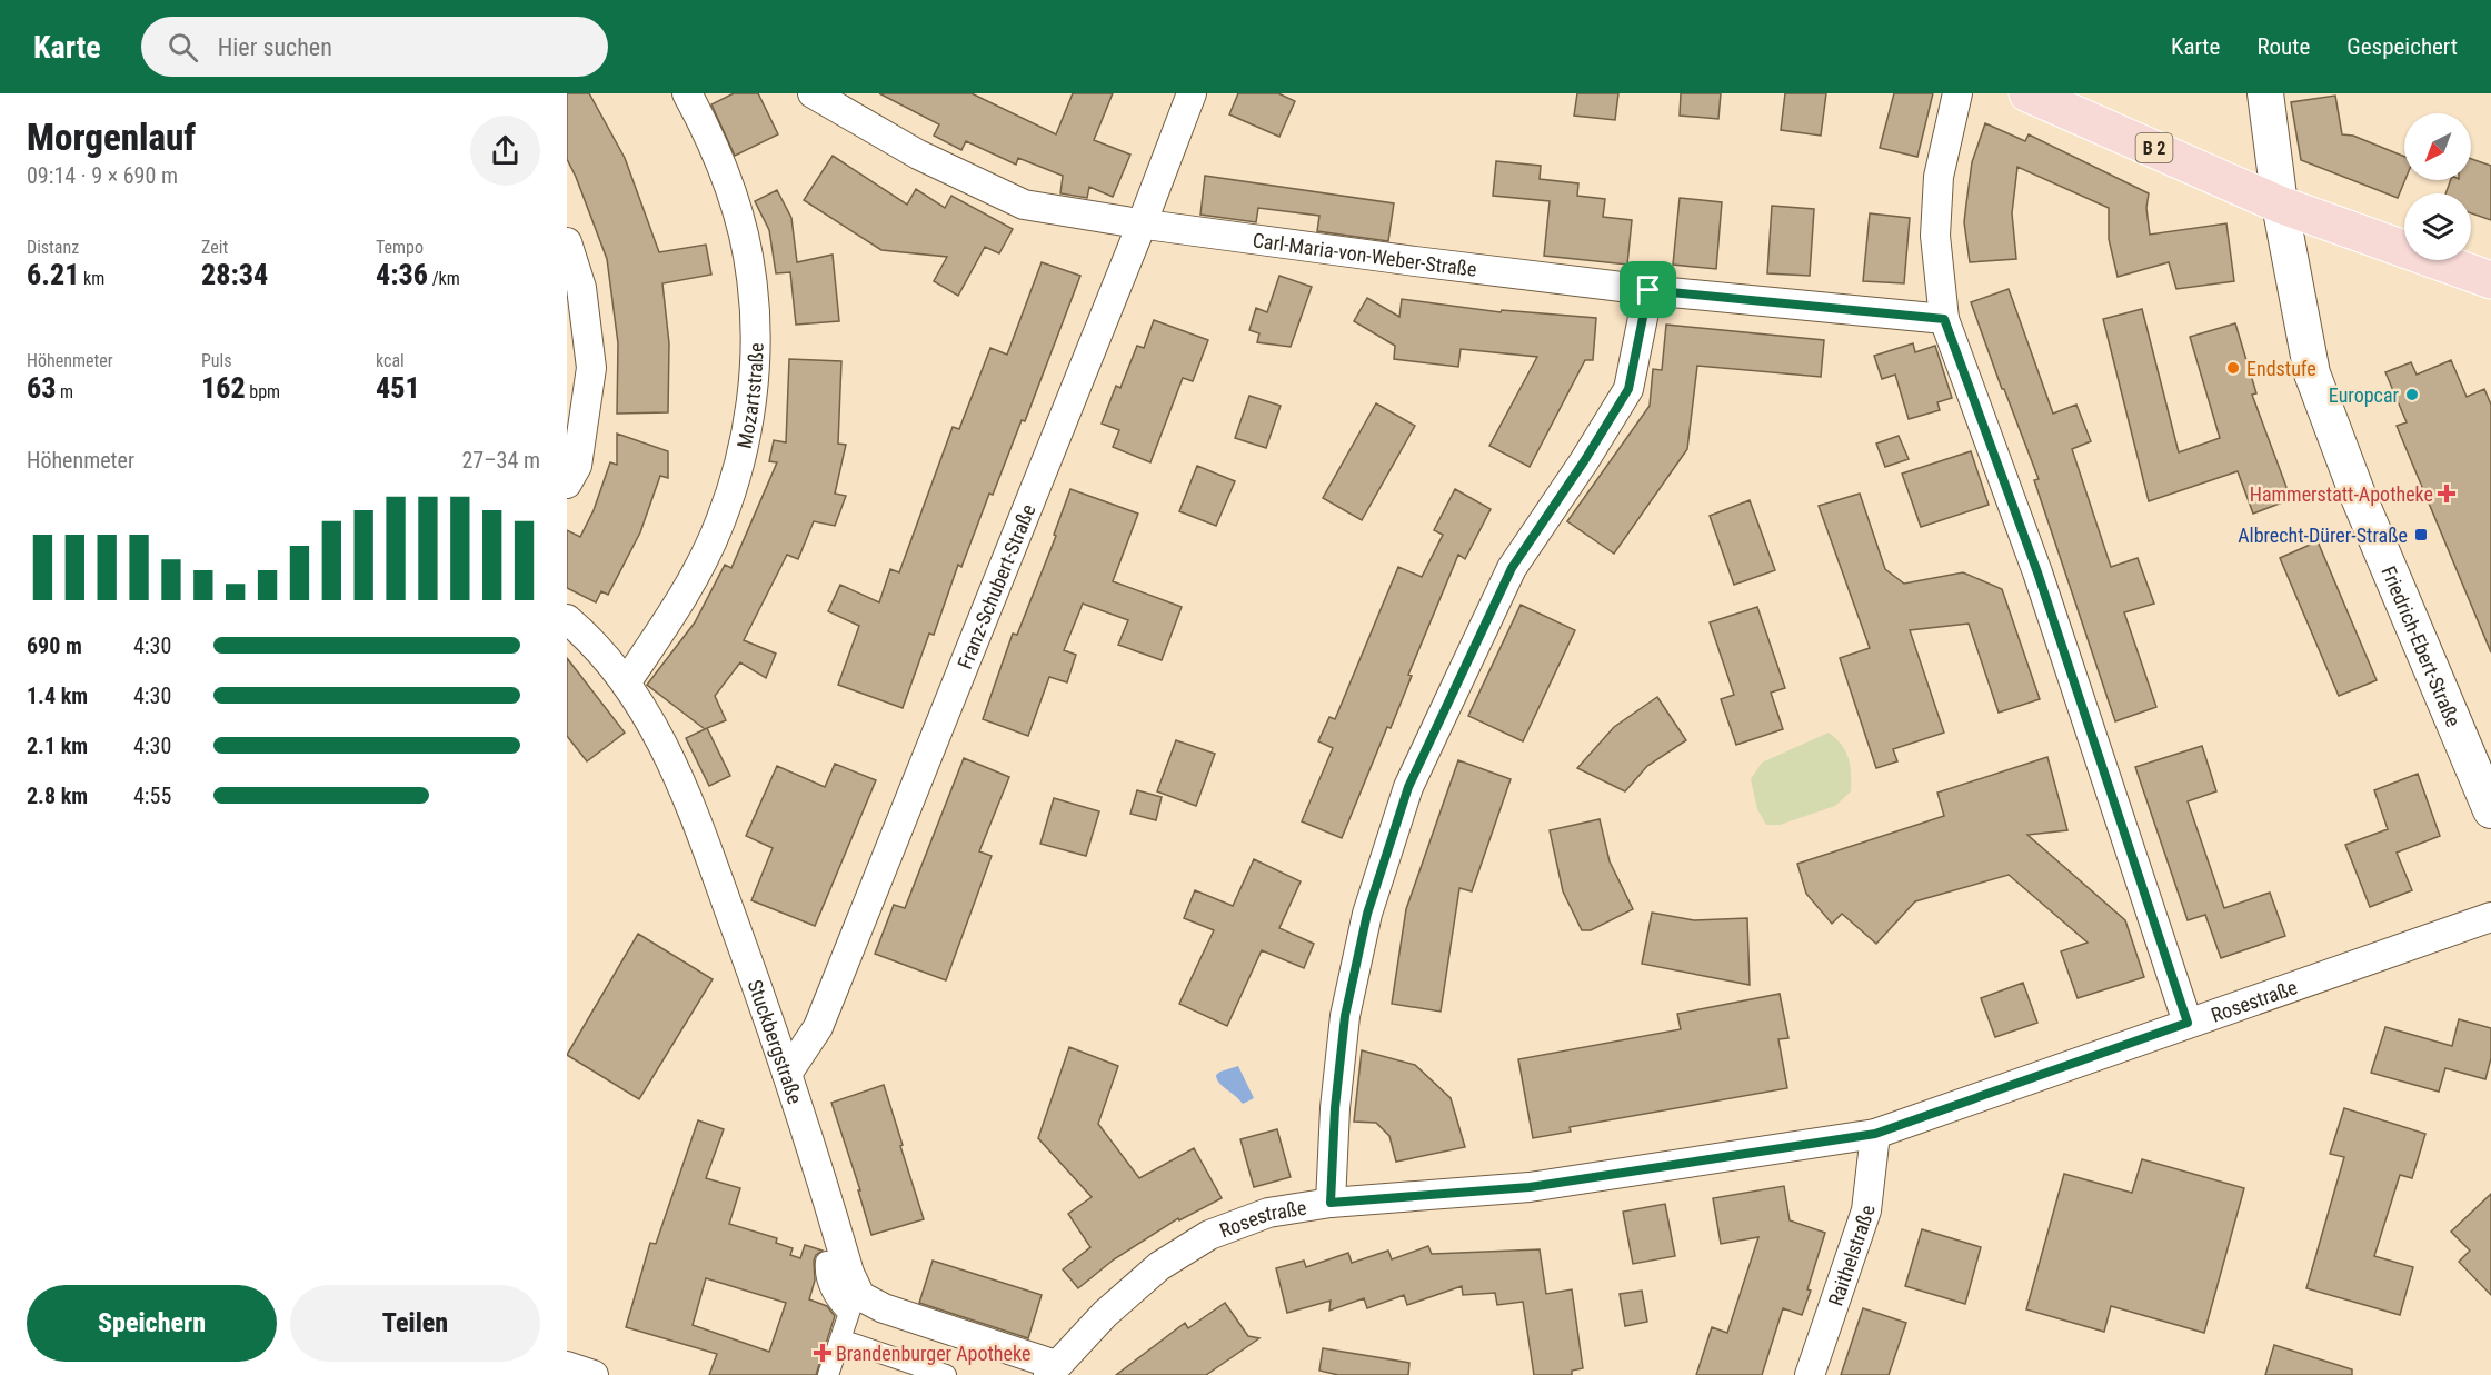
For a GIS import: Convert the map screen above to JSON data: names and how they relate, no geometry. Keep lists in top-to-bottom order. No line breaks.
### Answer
{"streets":{"main road":["B 2"],"street":["Carl-Maria-von-Weber-Straße","Mozartstraße","Franz-Schubert-Straße","Friedrich-Ebert-Straße","Rosestraße","Stuckbergstraße","Raithelstraße"]},"crossings":[["B 2","Friedrich-Ebert-Straße"],["Carl-Maria-von-Weber-Straße","Franz-Schubert-Straße"],["Mozartstraße","Stuckbergstraße"],["Franz-Schubert-Straße","Stuckbergstraße"],["Rosestraße","Stuckbergstraße"],["Rosestraße","Raithelstraße"]],"places":{"other":["Endstufe","Europcar"],"health":["Hammerstatt-Apotheke","Brandenburger Apotheke"],"transit":["Albrecht-Dürer-Straße"]},"north":"bottom left","page":{"header":"Karte","search":"Hier suchen","nav":["Karte","Route","Gespeichert"],"heading":["Morgenlauf","09:14 · 9 × 690 m"],"stats":[["Distanz","6.21 km"],["Zeit","28:34"],["Tempo","4:36 /km"],["Höhenmeter","63 m"],["Puls","162 bpm"],["kcal","451"]],"chart":["Höhenmeter","27–34 m"],"list":[{"name":"690 m","note":"4:30"},{"name":"1.4 km","note":"4:30"},{"name":"2.1 km","note":"4:30"},{"name":"2.8 km","note":"4:55"}],"buttons":["Speichern","Teilen"]}}
